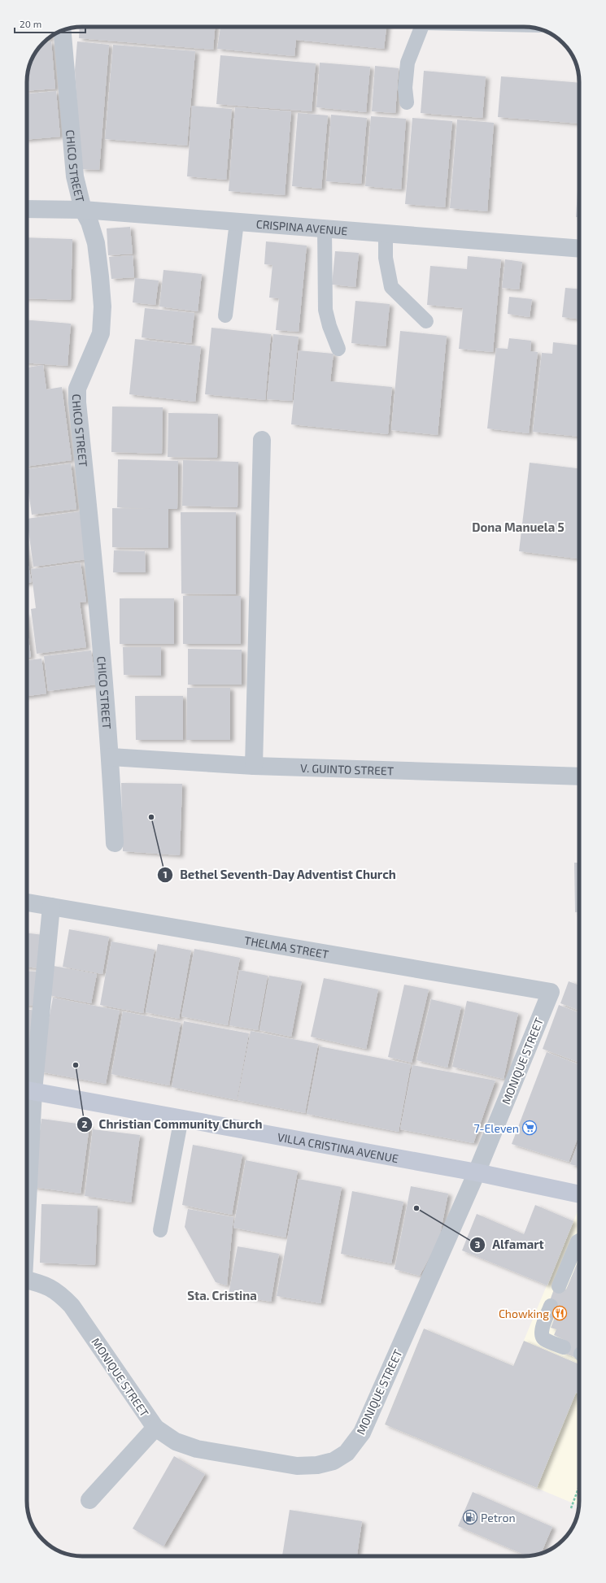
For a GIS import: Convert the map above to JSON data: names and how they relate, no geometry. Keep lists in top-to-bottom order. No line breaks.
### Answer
{"streets":{"street":["CHICO STREET","CRISPINA AVENUE","V. GUINTO STREET","THELMA STREET","MONIQUE STREET","VILLA CRISTINA AVENUE"]},"crossings":[["CHICO STREET","CRISPINA AVENUE"],["CHICO STREET","V. GUINTO STREET"],["THELMA STREET","MONIQUE STREET"],["MONIQUE STREET","VILLA CRISTINA AVENUE"]],"districts":["Dona Manuela 5","Sta. Cristina"],"places":{"other":["Bethel Seventh-Day Adventist Church","Christian Community Church","Alfamart"],"supermarket":["7-Eleven"],"restaurant":["Chowking"],"fuel station":["Petron"]},"scale_bar":"20 m"}
